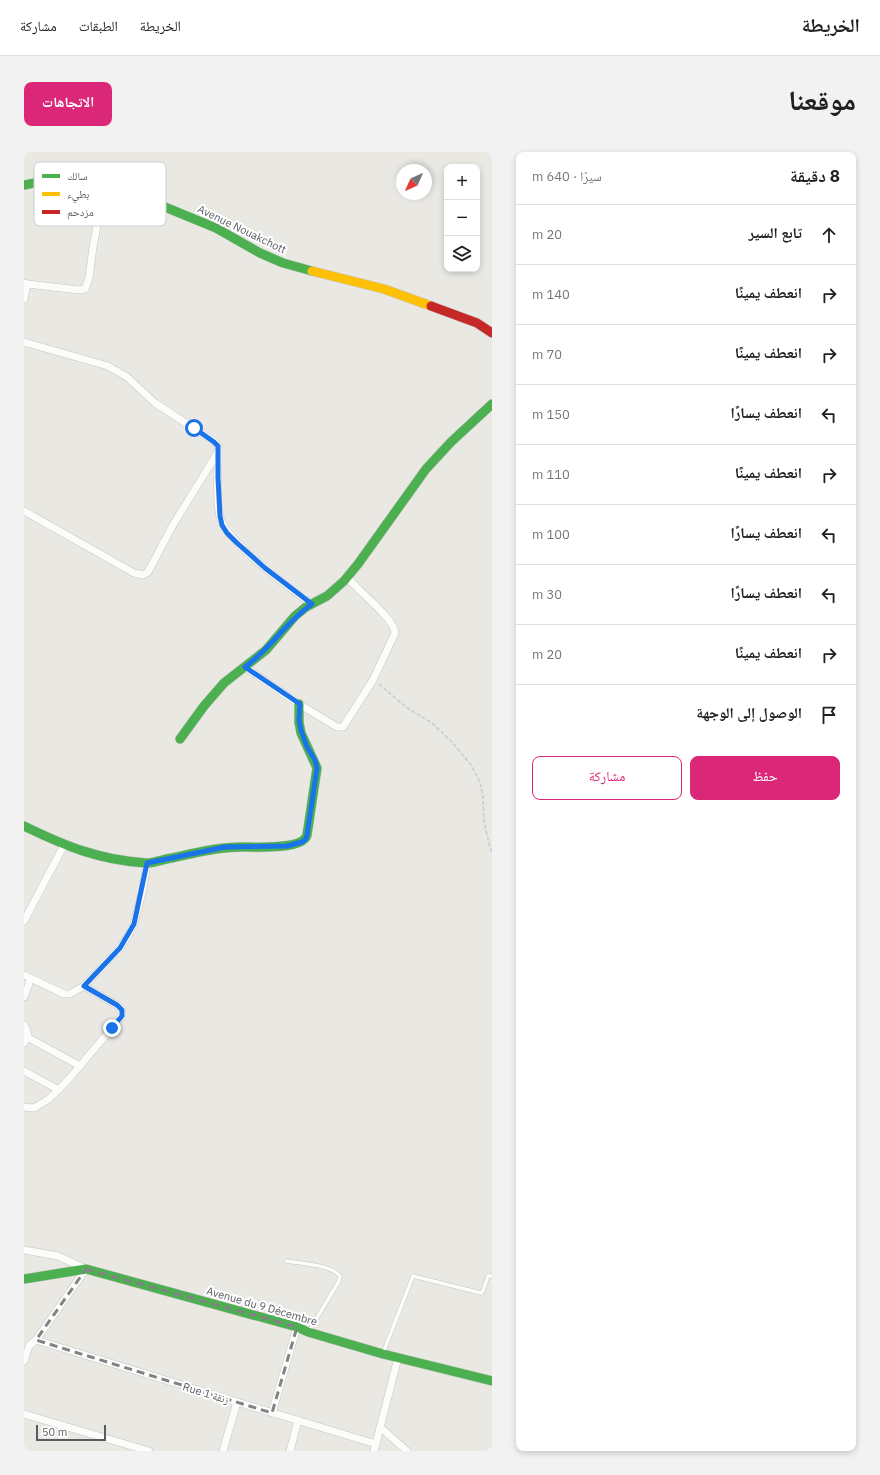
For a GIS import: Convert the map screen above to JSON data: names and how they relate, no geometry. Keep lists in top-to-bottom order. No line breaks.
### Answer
{"streets":{"street":["Avenue Nouakchott","Avenue du 9 Décembre","Rue 1 زنقة"]},"legend":["سالك","بطيء","مزدحم"],"scale_bar":"50 m","north":"bottom left","page":{"header":"الخريطة","nav":["الخريطة","الطبقات","مشاركة"],"title":"موقعنا","buttons":["الاتجاهات",["حفظ","مشاركة"]],"heading":["8 دقيقة","سيرًا · 640 m"],"map_buttons":["+","−"],"list":[["تابع السير","20 m"],["انعطف يمينًا","140 m"],["انعطف يمينًا","70 m"],["انعطف يسارًا","150 m"],["انعطف يمينًا","110 m"],["انعطف يسارًا","100 m"],["انعطف يسارًا","30 m"],["انعطف يمينًا","20 m"],"الوصول إلى الوجهة"],"scale":"50 m"}}
